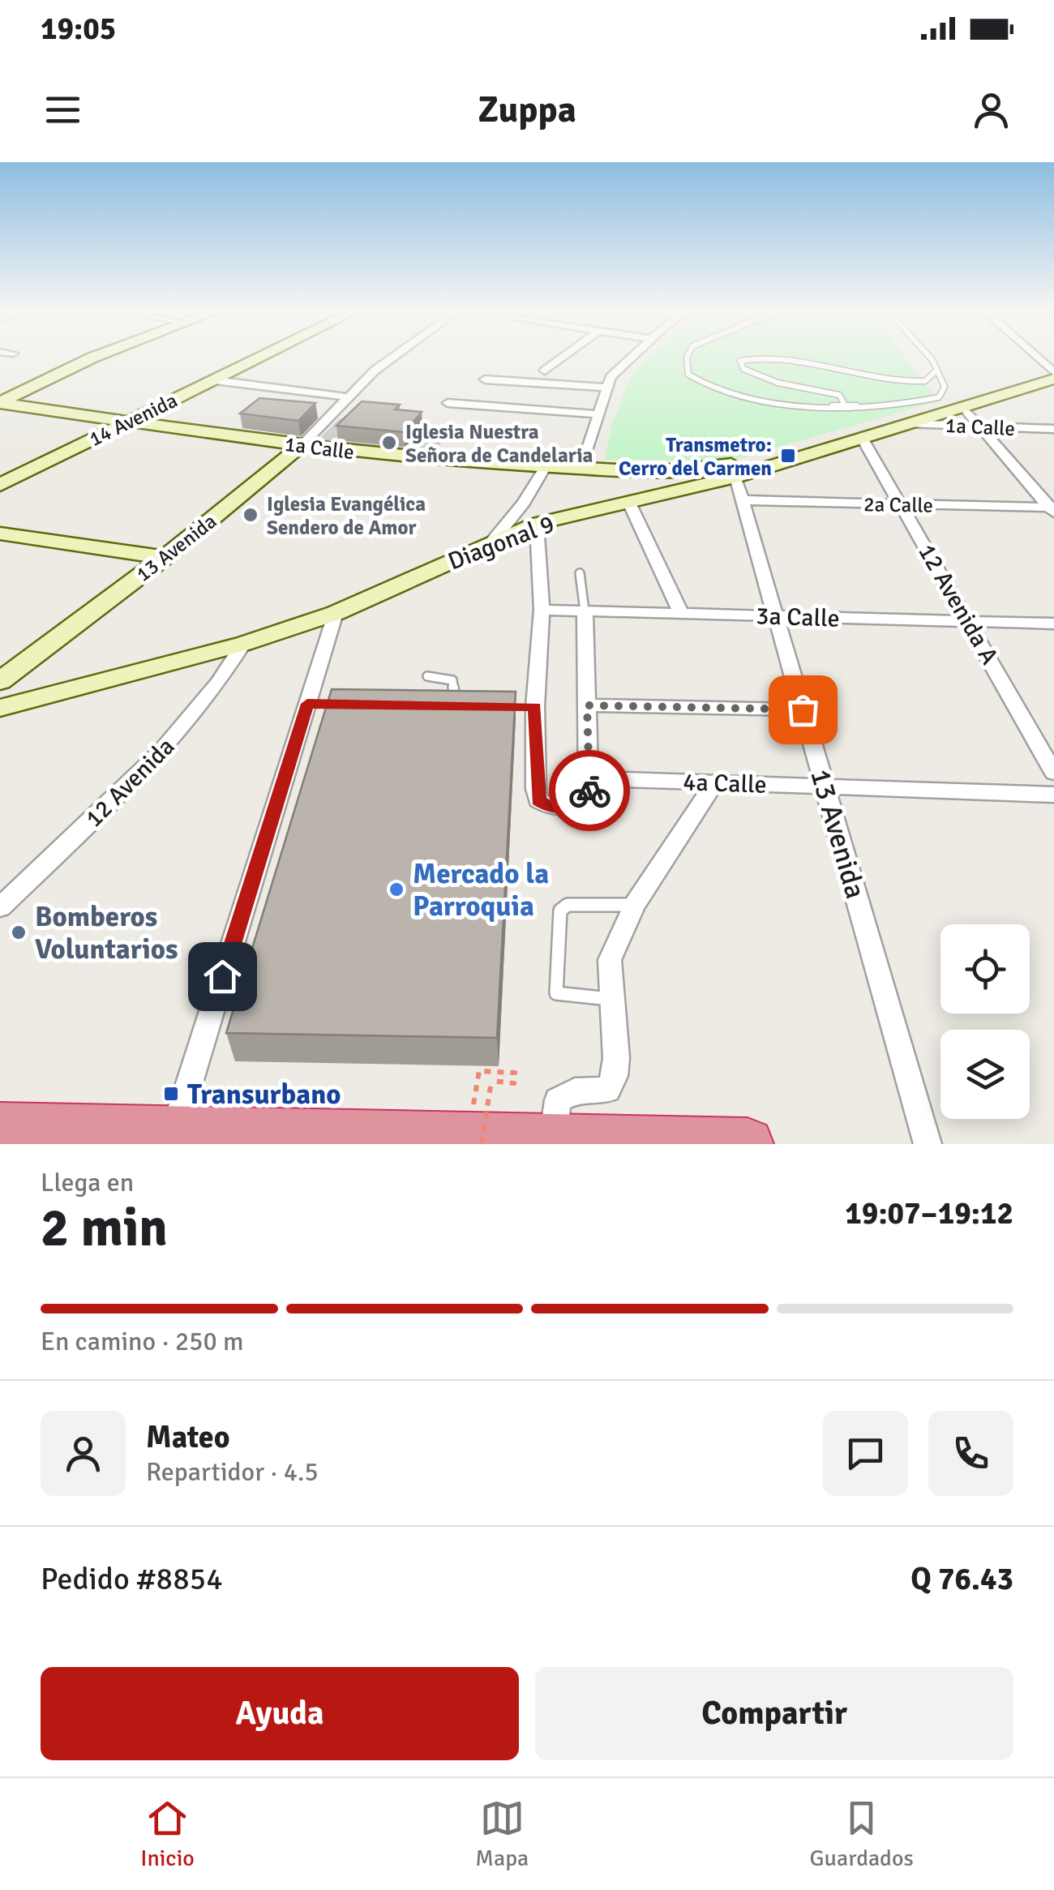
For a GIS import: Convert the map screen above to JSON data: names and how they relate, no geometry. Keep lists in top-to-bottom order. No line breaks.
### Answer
{"streets":{"street":["14 Avenida","1a Calle","2a Calle","Diagonal 9","13 Avenida","12 Avenida A","3a Calle","12 Avenida","4a Calle"]},"crossings":[["14 Avenida","1a Calle"],["1a Calle","Diagonal 9"],["1a Calle","13 Avenida"],["2a Calle","13 Avenida"],["2a Calle","12 Avenida A"],["Diagonal 9","13 Avenida"],["Diagonal 9","12 Avenida A"],["Diagonal 9","12 Avenida"],["13 Avenida","3a Calle"],["13 Avenida","4a Calle"],["12 Avenida A","3a Calle"]],"places":{"other":["Iglesia Nuestra Señora de Candelaria","Iglesia Evangélica Sendero de Amor","Mercado la Parroquia","Bomberos Voluntarios"],"transit":["Transmetro: Cerro del Carmen","Transurbano"]},"page":{"status":"19:05","header":"Zuppa","heading":["2 min","Llega en","19:07–19:12"],"panel":["Mateo","Repartidor · 4.5","Pedido #8854","Q 76.43"],"bar":"En camino · 250 m","buttons":["Ayuda","Compartir"],"tabs":["Inicio","Mapa","Guardados"]}}
